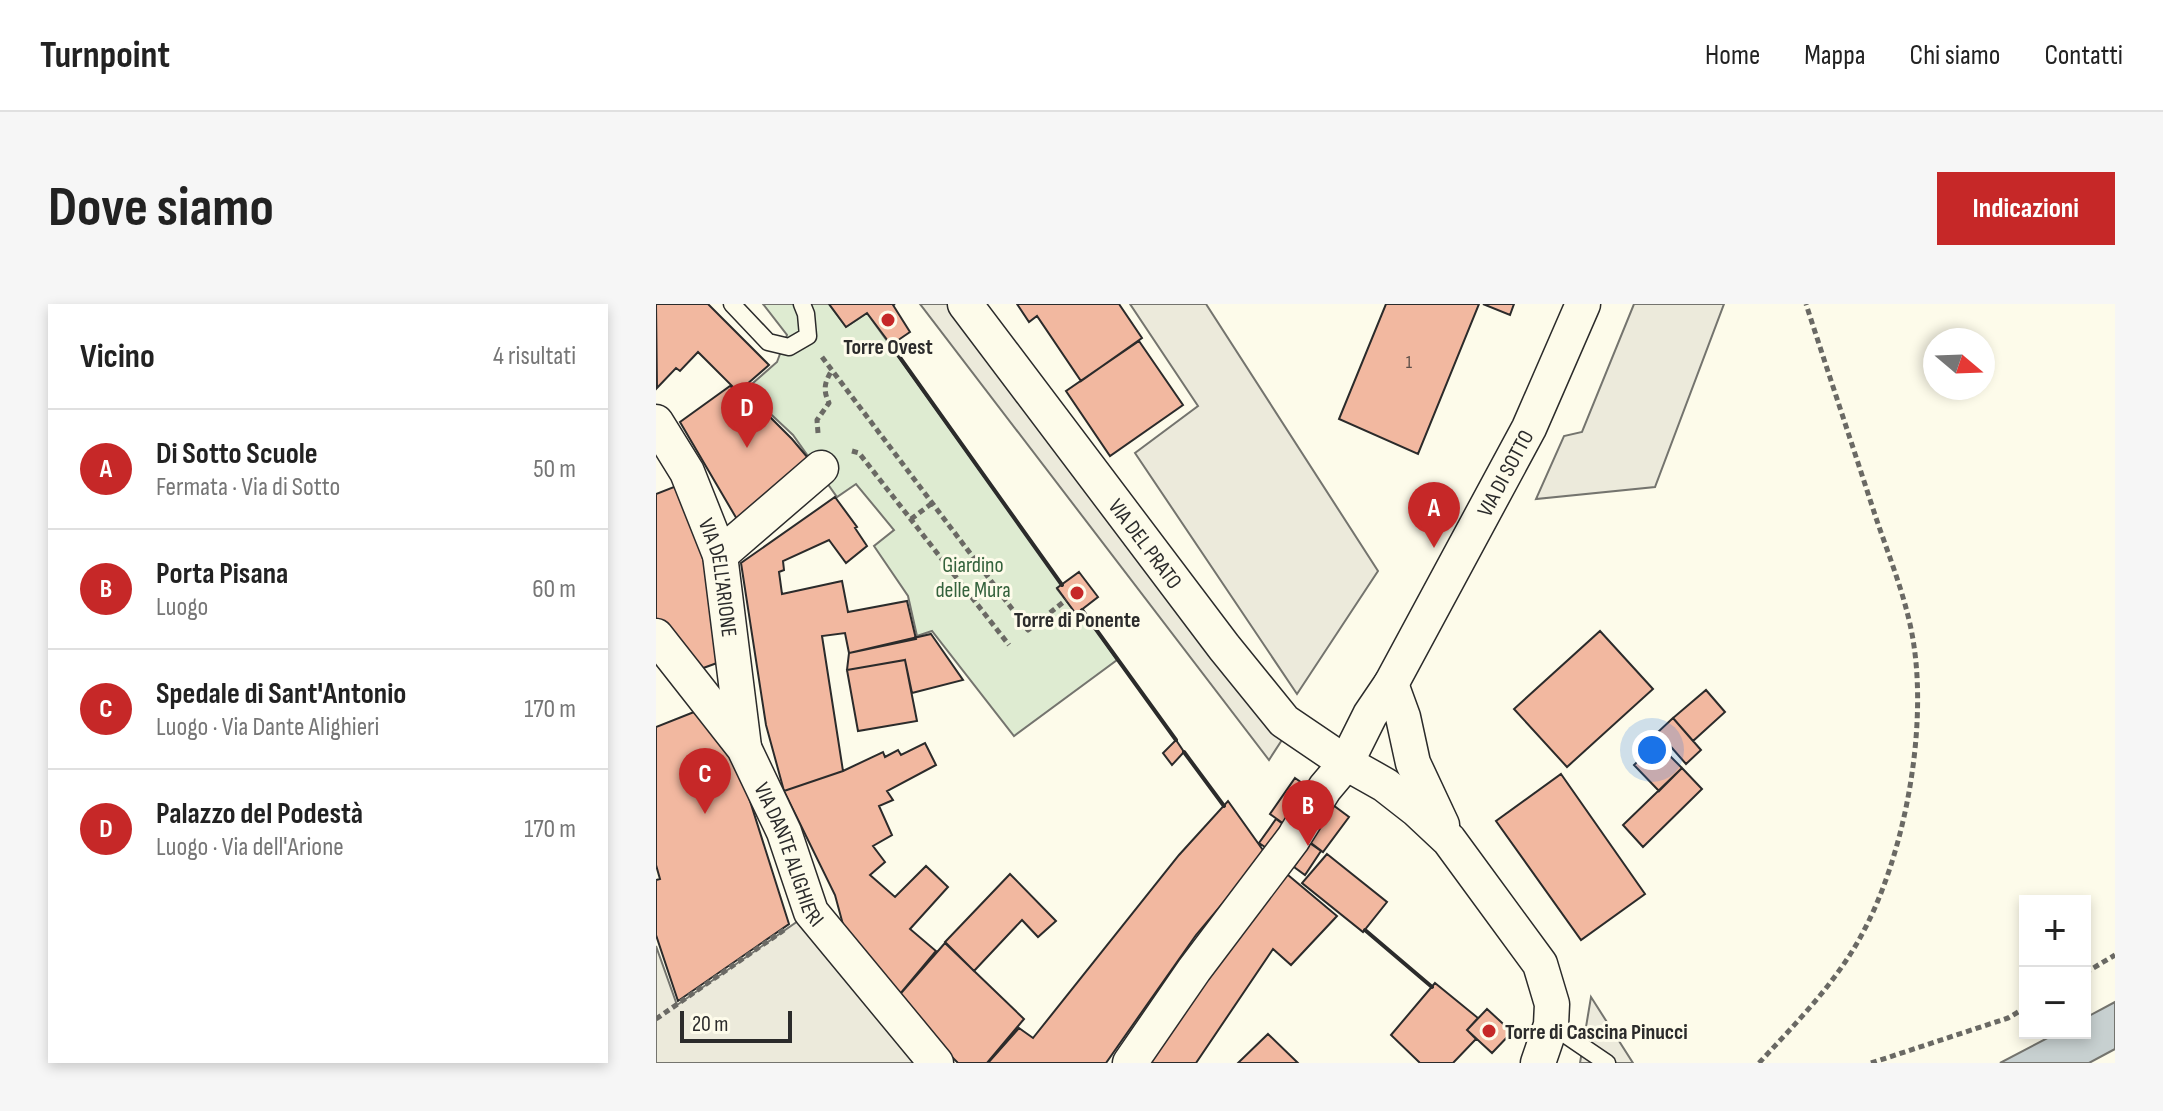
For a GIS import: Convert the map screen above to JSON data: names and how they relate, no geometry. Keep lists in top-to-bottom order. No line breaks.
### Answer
{"streets":{"street":["VIA DI SOTTO","VIA DEL PRATO","VIA DELL'ARIONE","VIA DANTE ALIGHIERI"]},"crossings":[["VIA DI SOTTO","VIA DEL PRATO"],["VIA DELL'ARIONE","VIA DANTE ALIGHIERI"]],"parks":["Giardino delle Mura"],"places":["Torre Ovest","Torre di Ponente","Torre di Cascina Pinucci"],"house_numbers":["1"],"scale_bar":"20 m","north":"right","page":{"header":"Turnpoint","nav":["Home","Mappa","Chi siamo","Contatti"],"buttons":"Indicazioni","title":"Dove siamo","heading":["Vicino","4 risultati"],"pins":["D","A","C","B"],"list":[{"mark":"A","name":"Di Sotto Scuole","note":"Fermata · Via di Sotto","value":"50 m"},{"mark":"B","name":"Porta Pisana","note":"Luogo","value":"60 m"},{"mark":"C","name":"Spedale di Sant'Antonio","note":"Luogo · Via Dante Alighieri","value":"170 m"},{"mark":"D","name":"Palazzo del Podestà","note":"Luogo · Via dell'Arione","value":"170 m"}],"map_buttons":["+","−"],"scale":"20 m"}}
